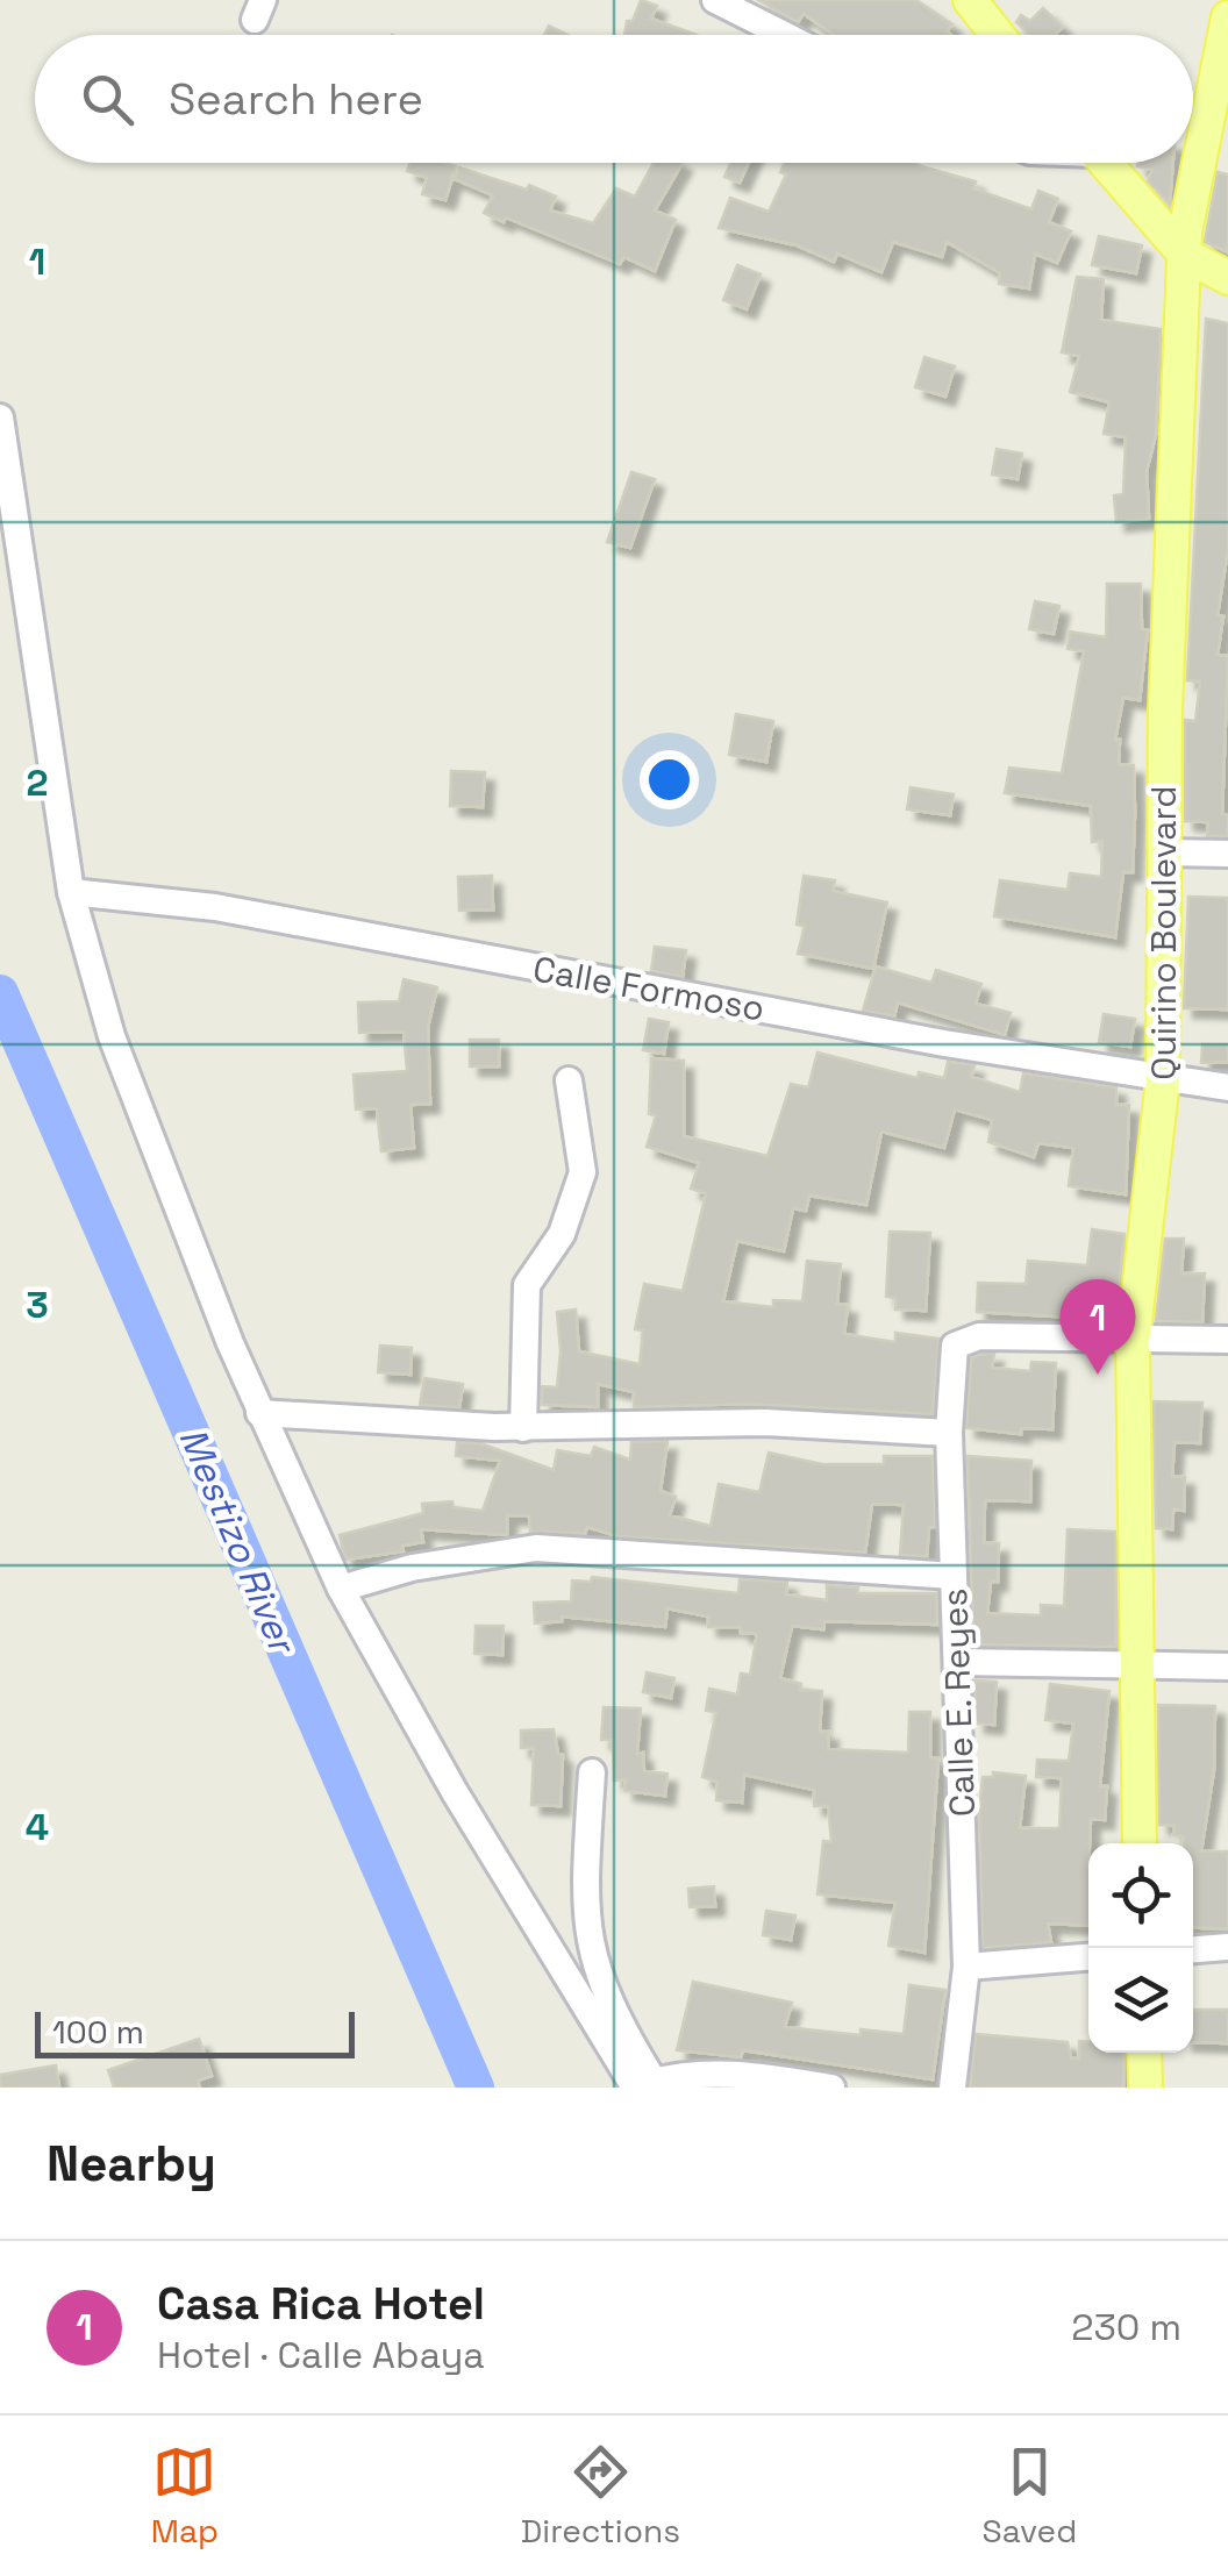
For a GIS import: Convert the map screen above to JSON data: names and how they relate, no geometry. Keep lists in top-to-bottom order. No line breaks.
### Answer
{"streets":{"main road":["Quirino Boulevard"],"street":["Calle Formoso","Calle E. Reyes"]},"crossings":[["Quirino Boulevard","Calle Formoso"],["Quirino Boulevard","Calle E. Reyes"]],"water":["Mestizo River"],"scale_bar":"100 m","page":{"search":"Search here","pins":"1","scale":"100 m","heading":"Nearby","list":[{"mark":"1","name":"Casa Rica Hotel","note":"Hotel · Calle Abaya","value":"230 m"}],"nav":["Map","Directions","Saved"]},"grid":{"rows":["1","2","3","4"]}}
